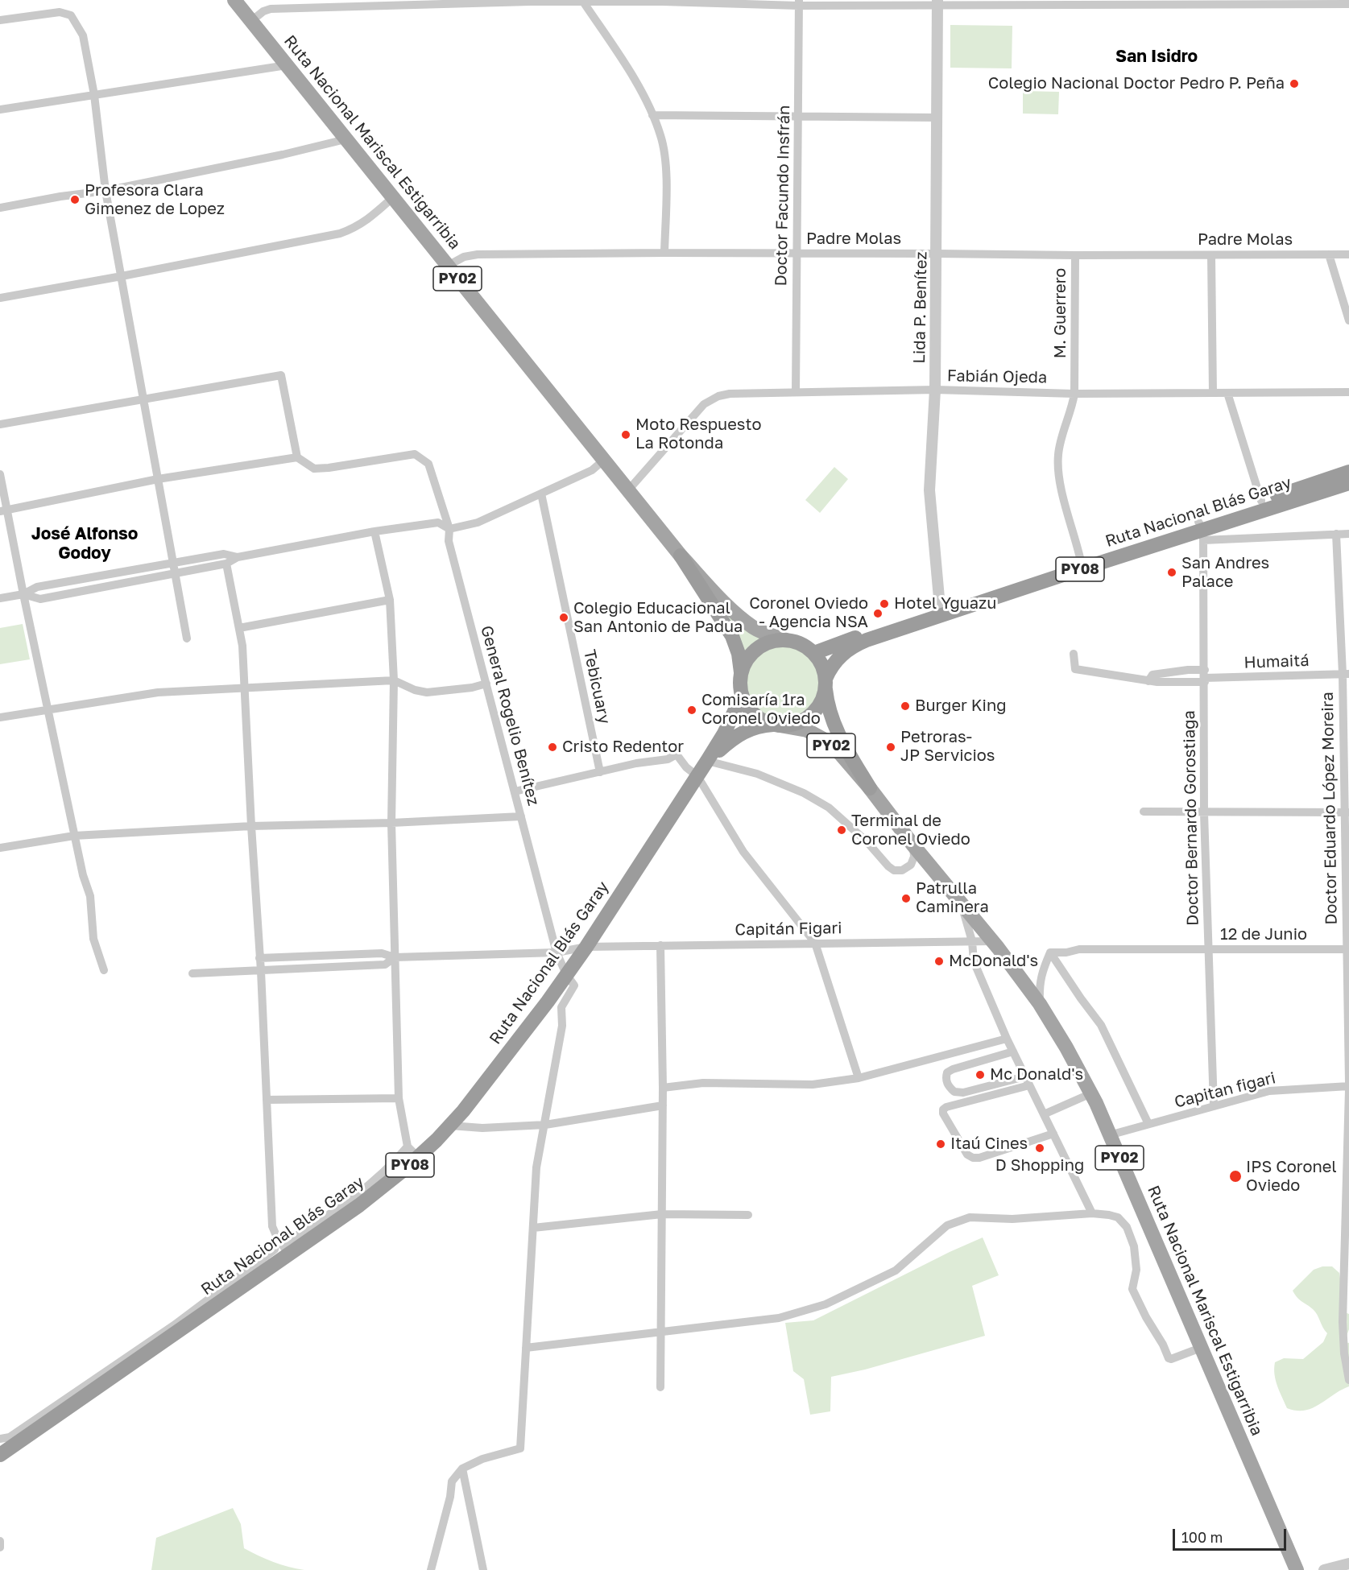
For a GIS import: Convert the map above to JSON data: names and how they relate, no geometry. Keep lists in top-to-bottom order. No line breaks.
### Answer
{"streets":{"highway":["PY02","Ruta Nacional Blás Garay","PY08"],"main road":["Ruta Nacional Mariscal Estigarribia"],"street":["Doctor Facundo Insfrán","Padre Molas","Lida P. Benítez","M. Guerrero","Fabián Ojeda","Humaitá","Tebicuary","General Rogelio Benítez","Doctor Eduardo López Moreira","Doctor Bernardo Gorostiaga","Capitán Figari","12 de Junio","Capitan figari"]},"crossings":[["Ruta Nacional Mariscal Estigarribia","Padre Molas"],["Ruta Nacional Mariscal Estigarribia","PY02"],["Ruta Nacional Mariscal Estigarribia","Fabián Ojeda"],["Ruta Nacional Mariscal Estigarribia","Capitán Figari"],["Ruta Nacional Mariscal Estigarribia","Capitan figari"],["Doctor Facundo Insfrán","Padre Molas"],["Doctor Facundo Insfrán","Fabián Ojeda"],["Padre Molas","Lida P. Benítez"],["Padre Molas","M. Guerrero"],["PY02","Ruta Nacional Blás Garay"],["Lida P. Benítez","Fabián Ojeda"],["Lida P. Benítez","Ruta Nacional Blás Garay"],["M. Guerrero","Fabián Ojeda"],["M. Guerrero","Ruta Nacional Blás Garay"],["Ruta Nacional Blás Garay","General Rogelio Benítez"],["Ruta Nacional Blás Garay","Doctor Bernardo Gorostiaga"],["Ruta Nacional Blás Garay","Capitán Figari"],["Humaitá","Doctor Eduardo López Moreira"],["Humaitá","Doctor Bernardo Gorostiaga"],["General Rogelio Benítez","Capitán Figari"],["Doctor Eduardo López Moreira","12 de Junio"],["Doctor Bernardo Gorostiaga","12 de Junio"],["Doctor Bernardo Gorostiaga","Capitan figari"]],"districts":["San Isidro","José Alfonso Godoy"],"places":["Colegio Nacional Doctor Pedro P. Peña","Profesora Clara Gimenez de Lopez","Moto Respuesto La Rotonda","San Andres Palace","Hotel Yguazu","Coronel Oviedo - Agencia NSA","Colegio Educacional San Antonio de Padua","Burger King","Comisaría 1ra Coronel Oviedo","Cristo Redentor","Petroras- JP Servicios","Terminal de Coronel Oviedo","Patrulla Caminera","McDonald's","Mc Donald's","Itaú Cines","D Shopping","IPS Coronel Oviedo"],"scale_bar":"100 m"}
